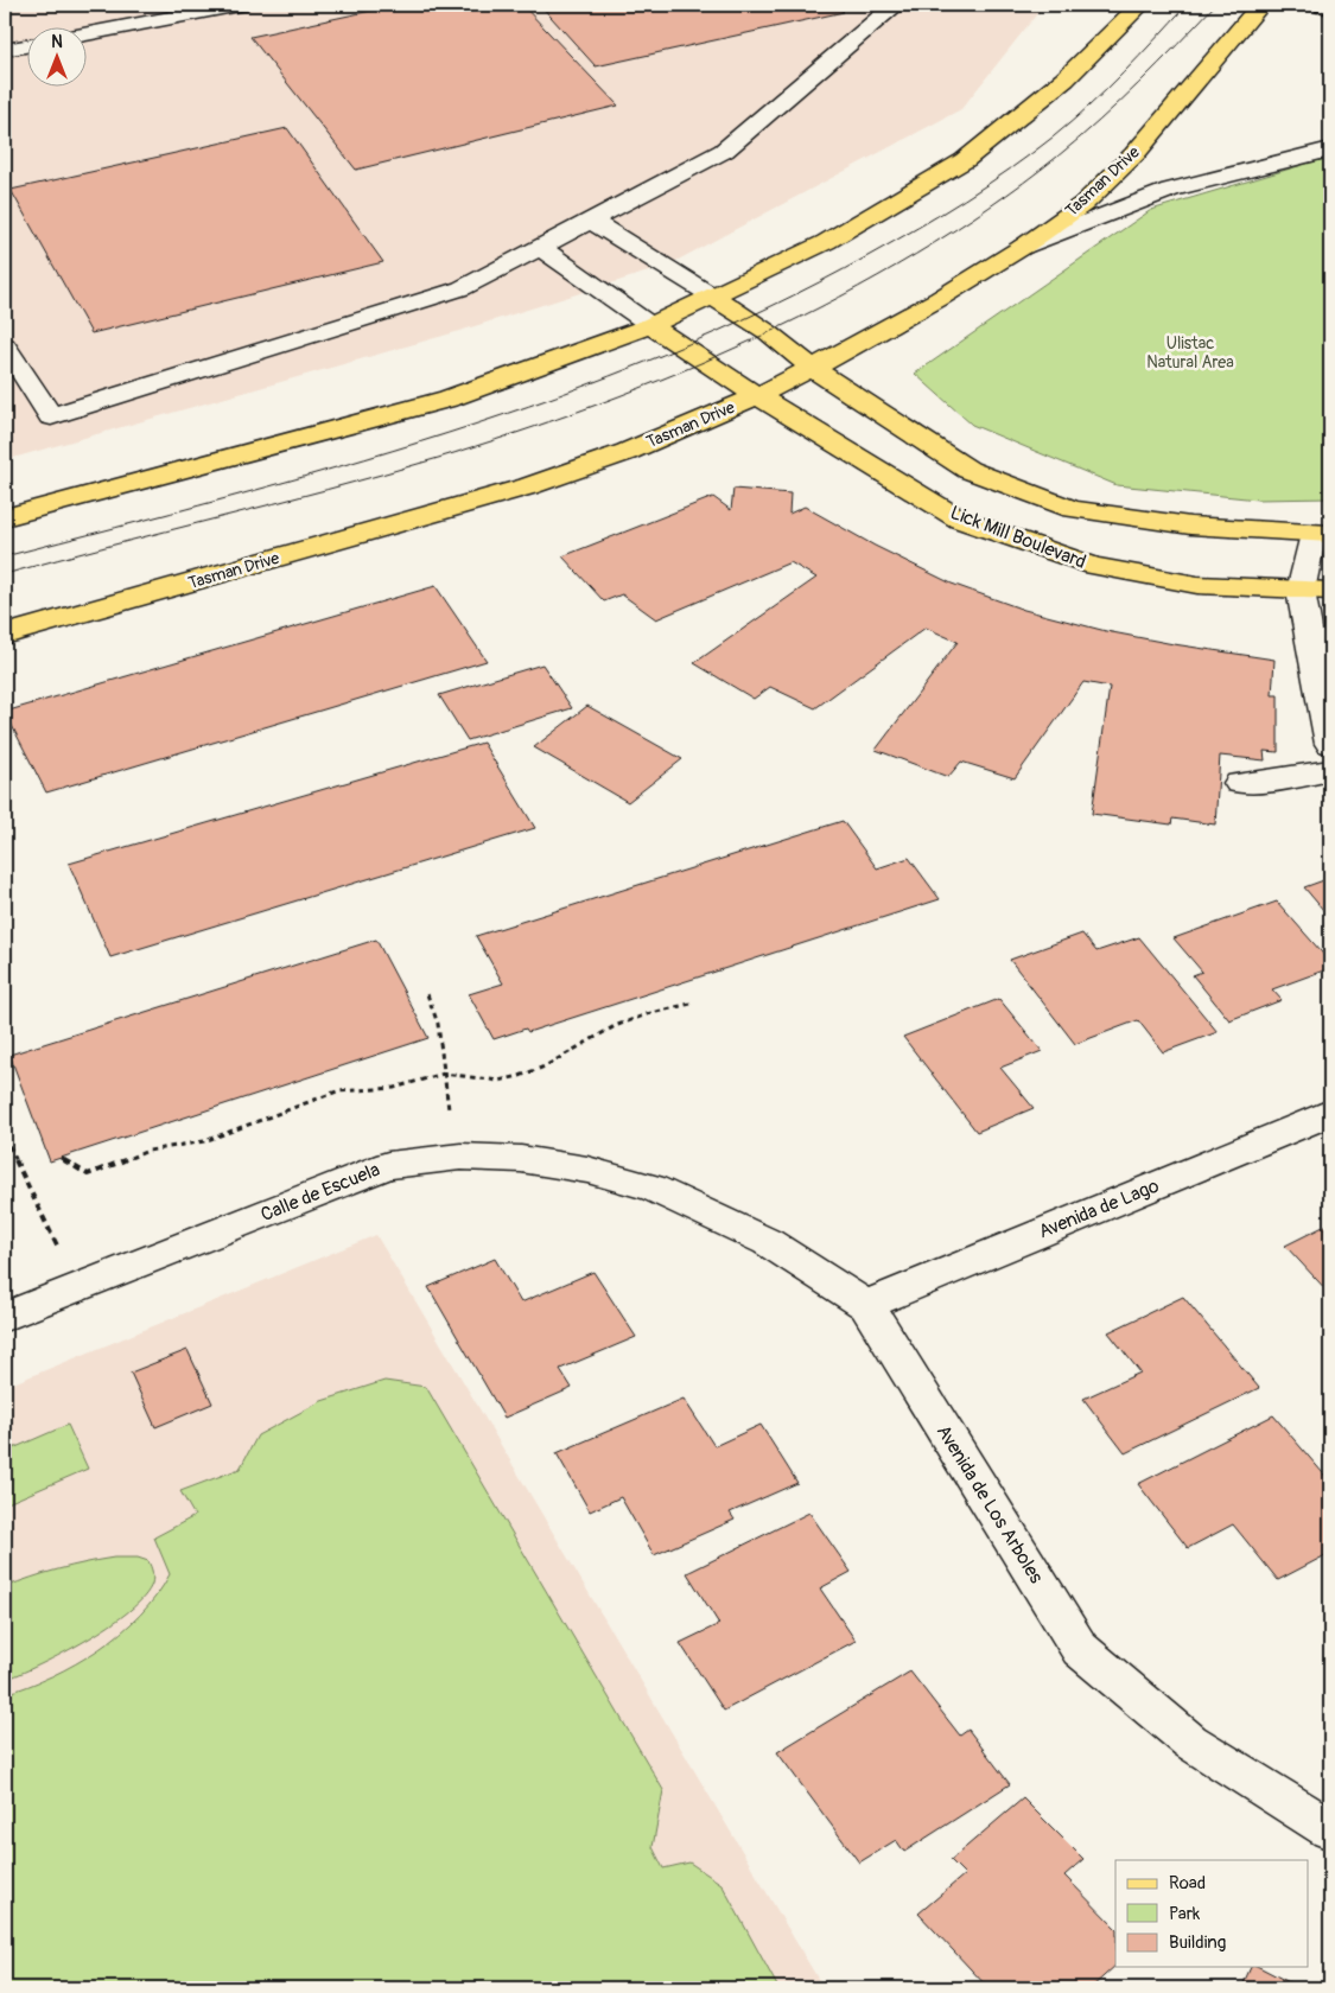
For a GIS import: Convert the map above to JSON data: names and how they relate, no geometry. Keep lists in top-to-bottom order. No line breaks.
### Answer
{"streets":{"main road":["Tasman Drive","Lick Mill Boulevard"],"street":["Calle de Escuela","Avenida de Lago","Avenida de Los Arboles"]},"crossings":[["Tasman Drive","Lick Mill Boulevard"],["Calle de Escuela","Avenida de Los Arboles"],["Avenida de Lago","Avenida de Los Arboles"]],"parks":["Ulistac Natural Area"],"legend":["Road","Park","Building"],"north":"top"}
